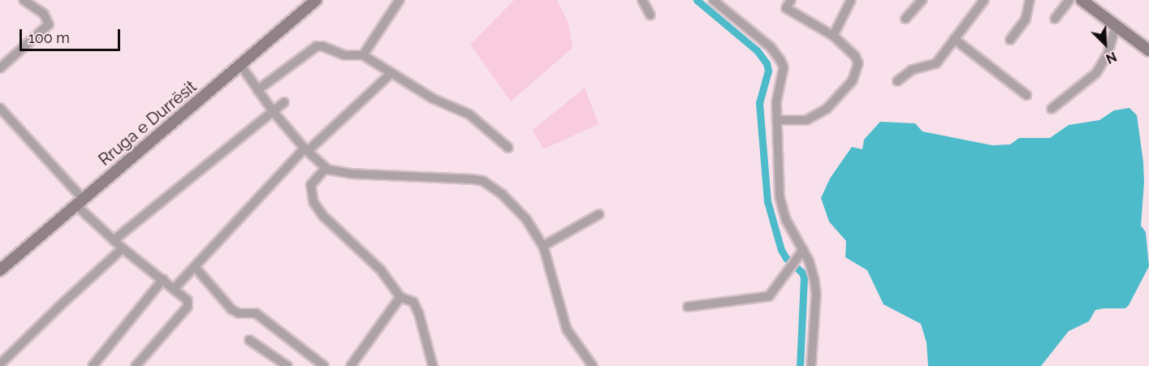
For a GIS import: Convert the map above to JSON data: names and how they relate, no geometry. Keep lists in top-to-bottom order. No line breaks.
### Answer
{"streets":{"main road":["Rruga e Durrësit"]},"scale_bar":"100 m","north":"bottom right"}
